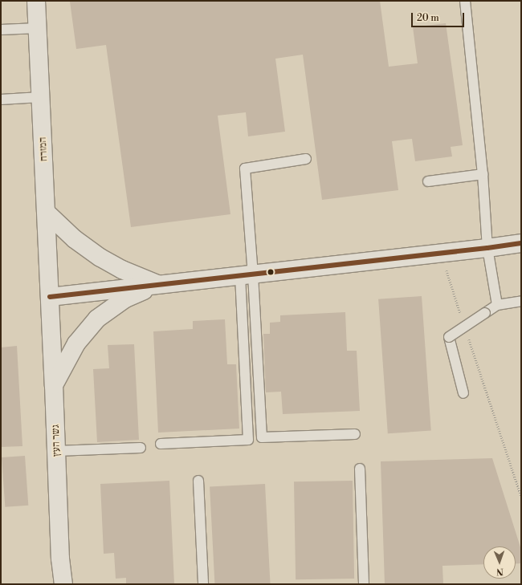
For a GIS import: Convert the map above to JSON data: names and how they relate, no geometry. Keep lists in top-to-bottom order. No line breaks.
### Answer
{"streets":{"street":["המזרח","גשר העץ"]},"crossings":[["המזרח","גשר העץ"]],"scale_bar":"20 m","north":"bottom"}
